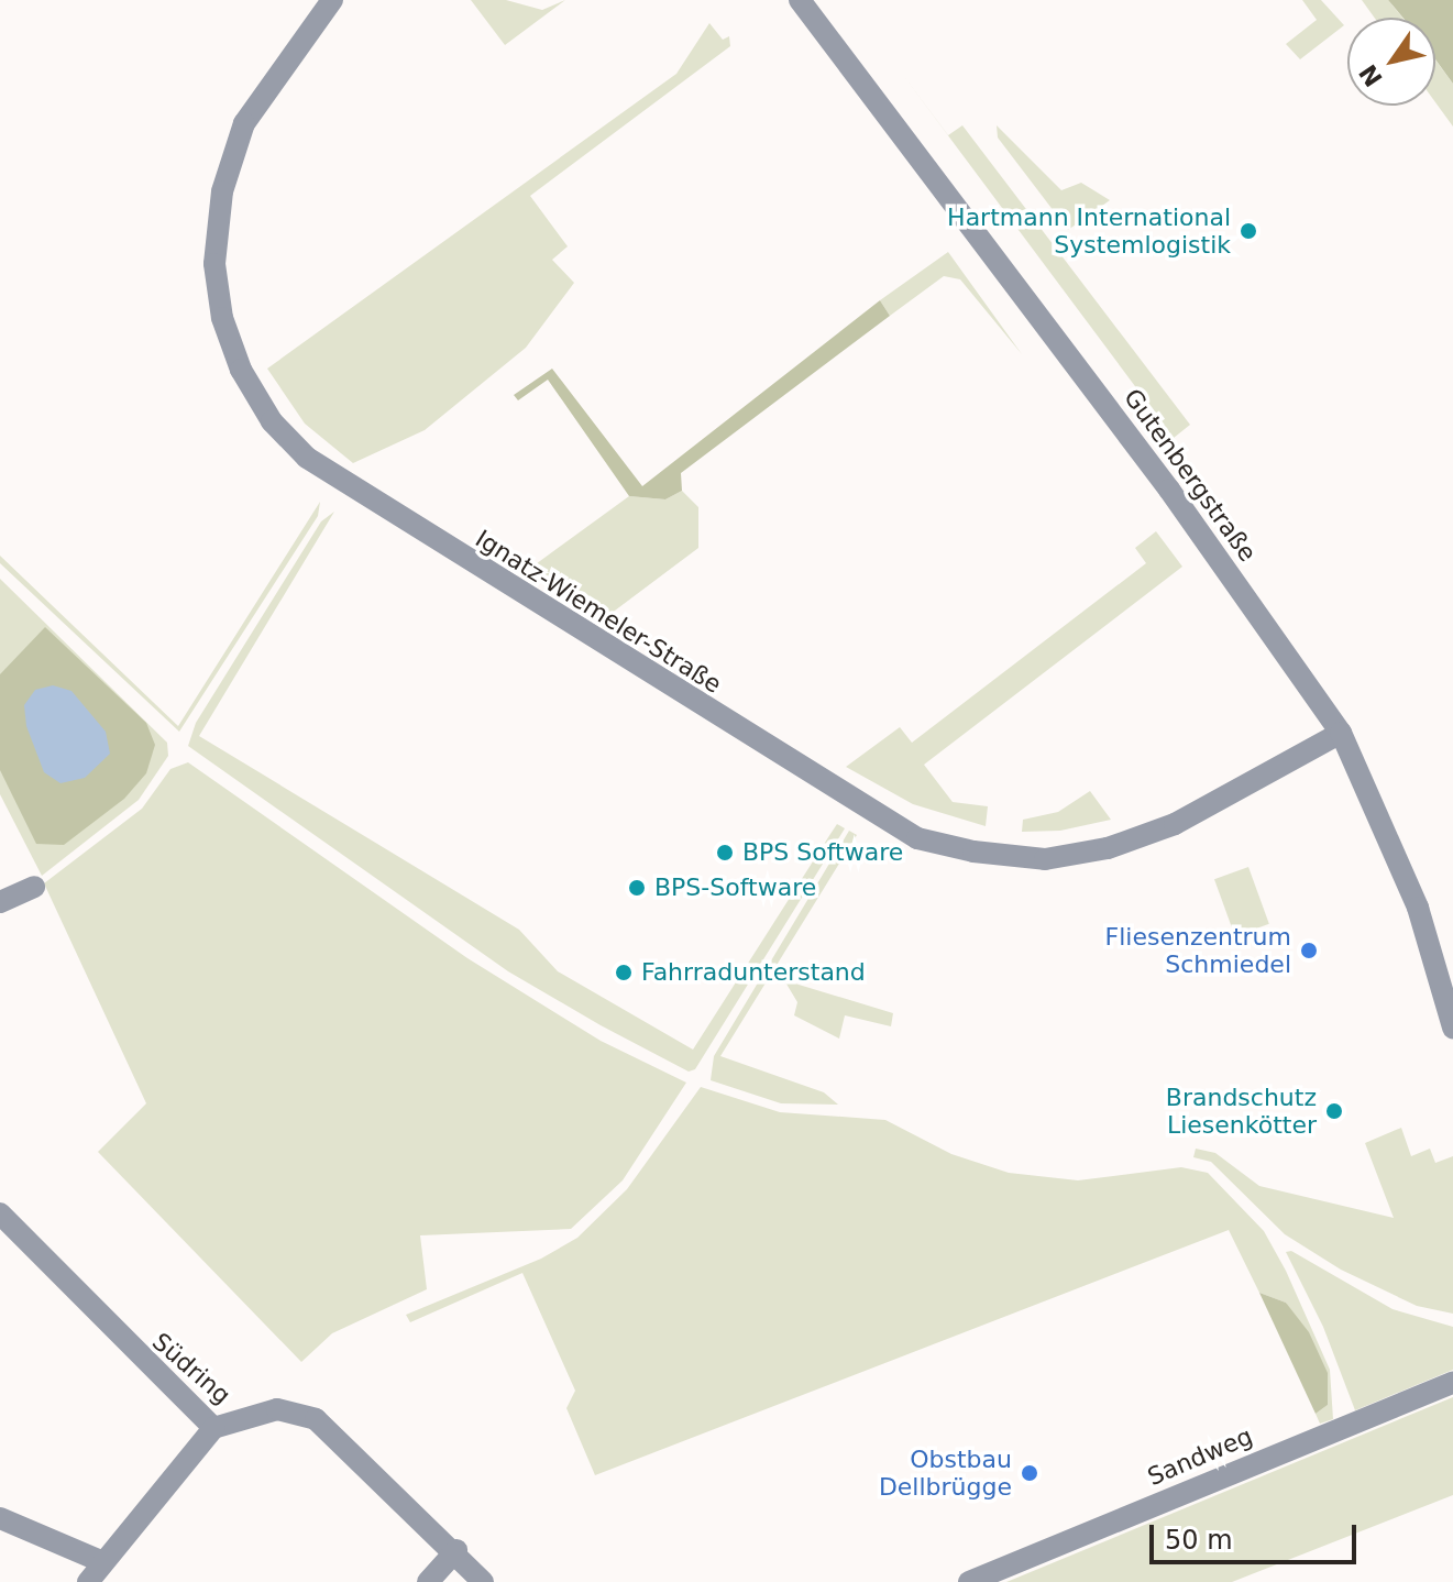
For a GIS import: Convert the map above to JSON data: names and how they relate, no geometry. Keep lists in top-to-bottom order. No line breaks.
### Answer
{"streets":{"street":["Gutenbergstraße","Ignatz-Wiemeler-Straße","Südring","Sandweg"]},"crossings":[["Gutenbergstraße","Ignatz-Wiemeler-Straße"]],"places":["Hartmann International Systemlogistik","BPS Software","BPS-Software","Fliesenzentrum Schmiedel","Fahrradunterstand","Brandschutz Liesenkötter","Obstbau Dellbrügge"],"scale_bar":"50 m","north":"bottom left"}
